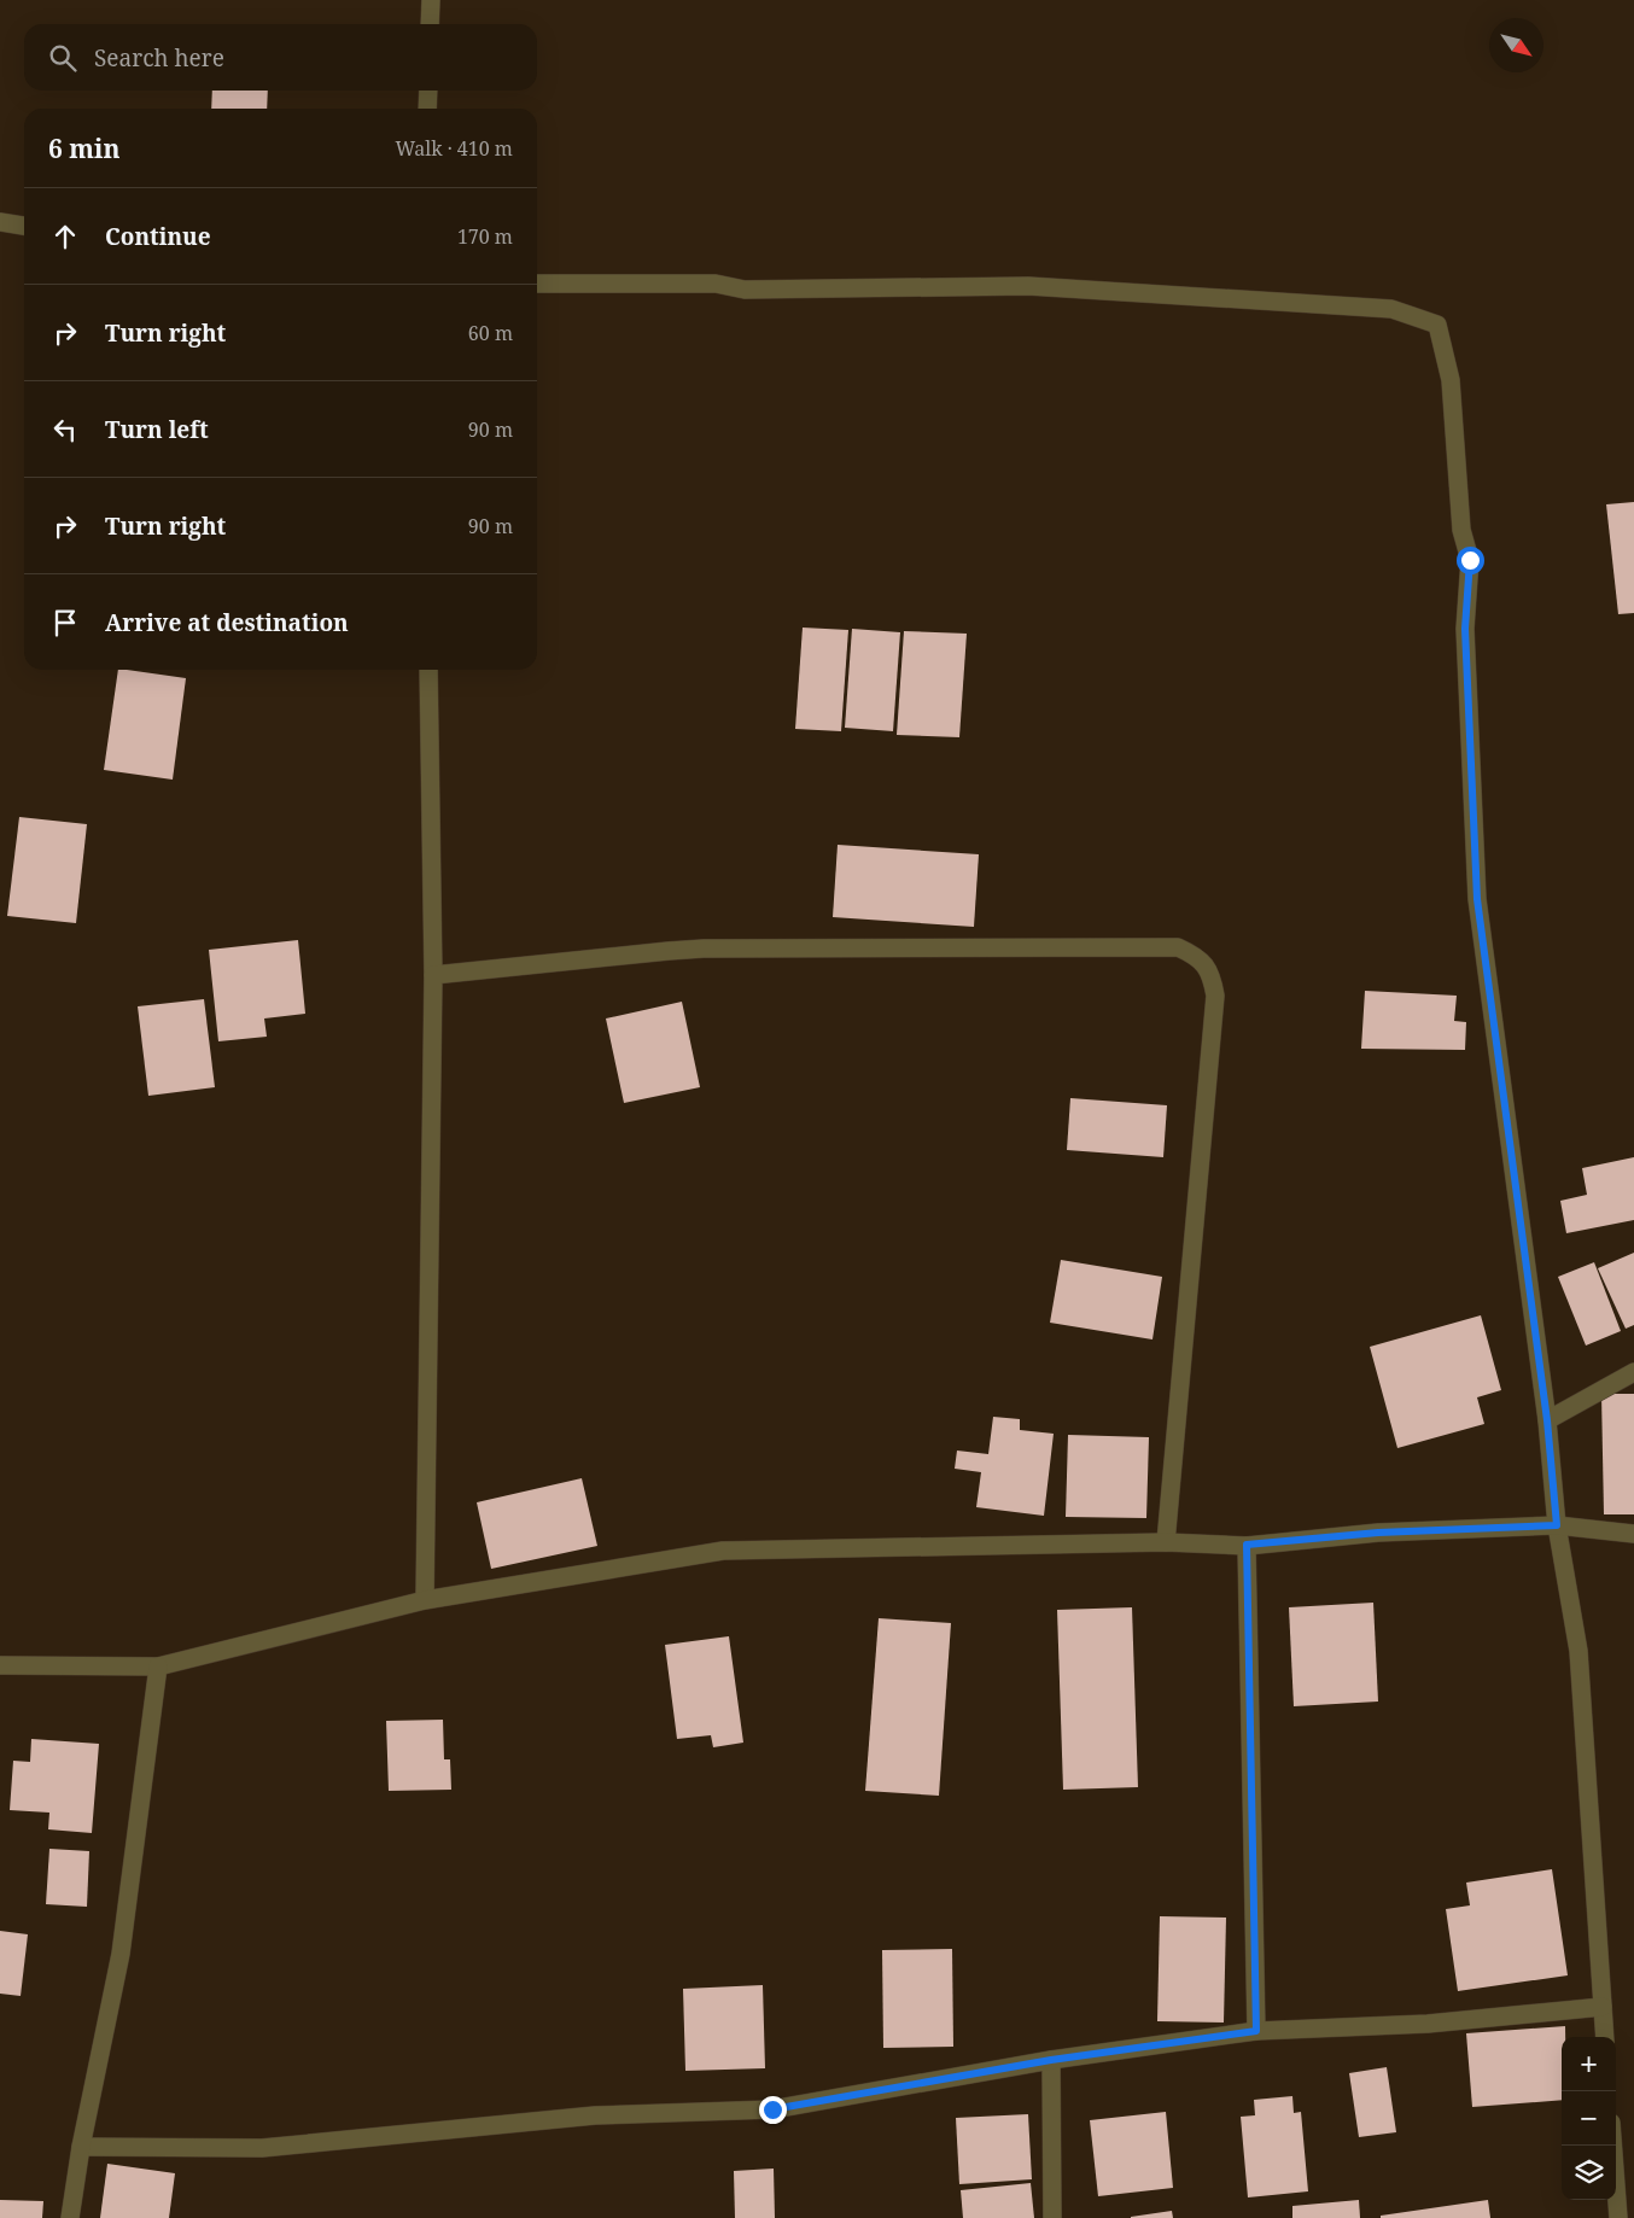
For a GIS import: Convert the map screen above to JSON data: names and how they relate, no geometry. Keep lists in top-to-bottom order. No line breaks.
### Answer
{"north":"bottom right","page":{"search":"Search here","heading":["6 min","Walk · 410 m"],"list":[["Continue","170 m"],["Turn right","60 m"],["Turn left","90 m"],["Turn right","90 m"],"Arrive at destination"],"map_buttons":["+","−"]}}
